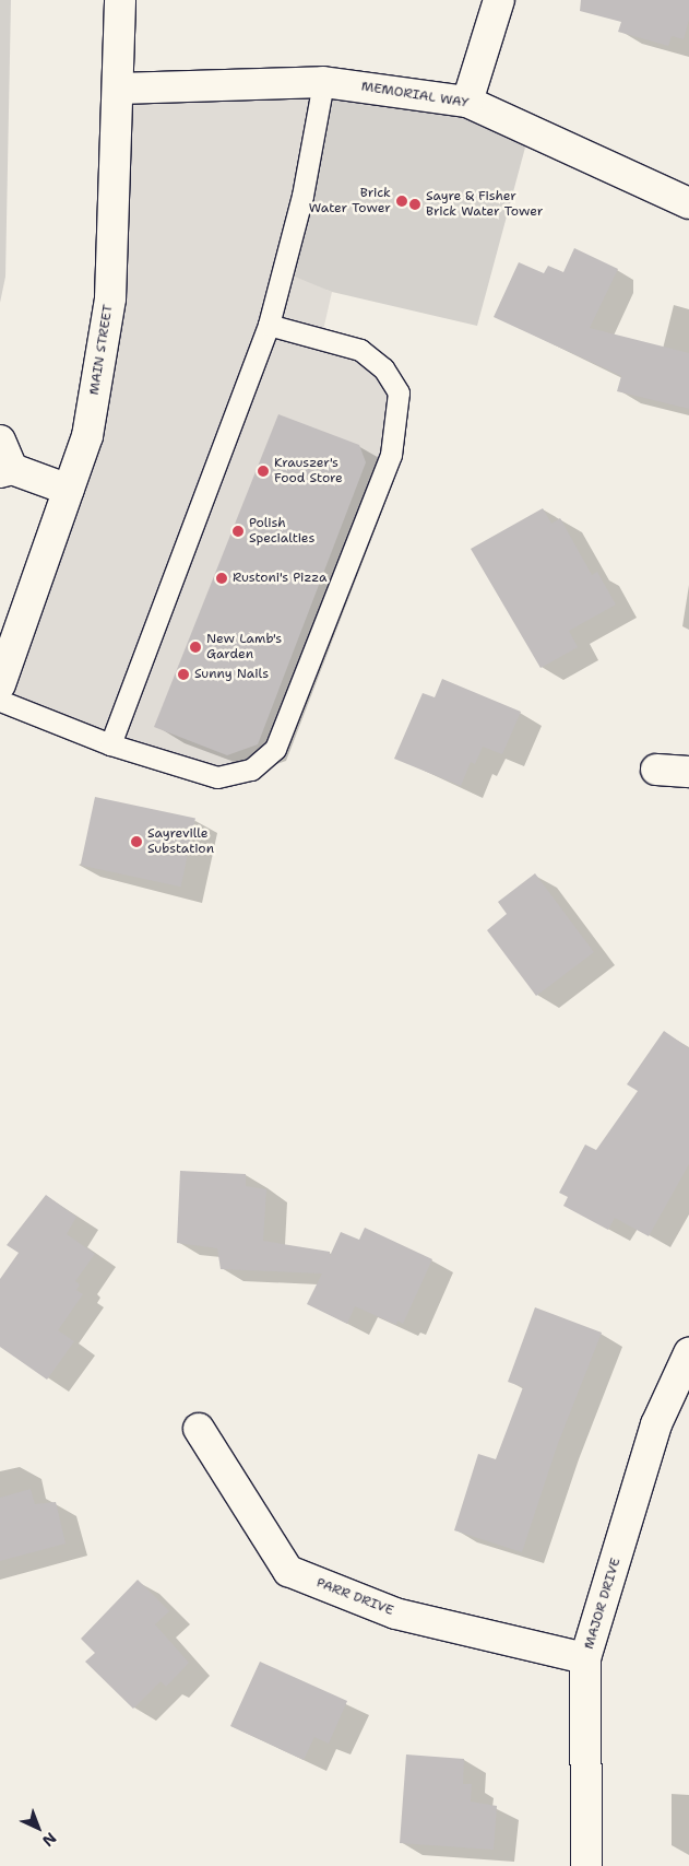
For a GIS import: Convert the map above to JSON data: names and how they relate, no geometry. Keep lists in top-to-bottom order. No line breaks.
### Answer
{"streets":{"street":["MEMORIAL WAY","MAIN STREET","PARR DRIVE","MAJOR DRIVE"]},"crossings":[["MEMORIAL WAY","MAIN STREET"],["PARR DRIVE","MAJOR DRIVE"]],"places":["Brick Water Tower","Sayre & Fisher Brick Water Tower","Krauszer's Food Store","Polish Specialties","Rustoni's Pizza","New Lamb's Garden","Sunny Nails","Sayreville Substation"],"north":"bottom right"}
